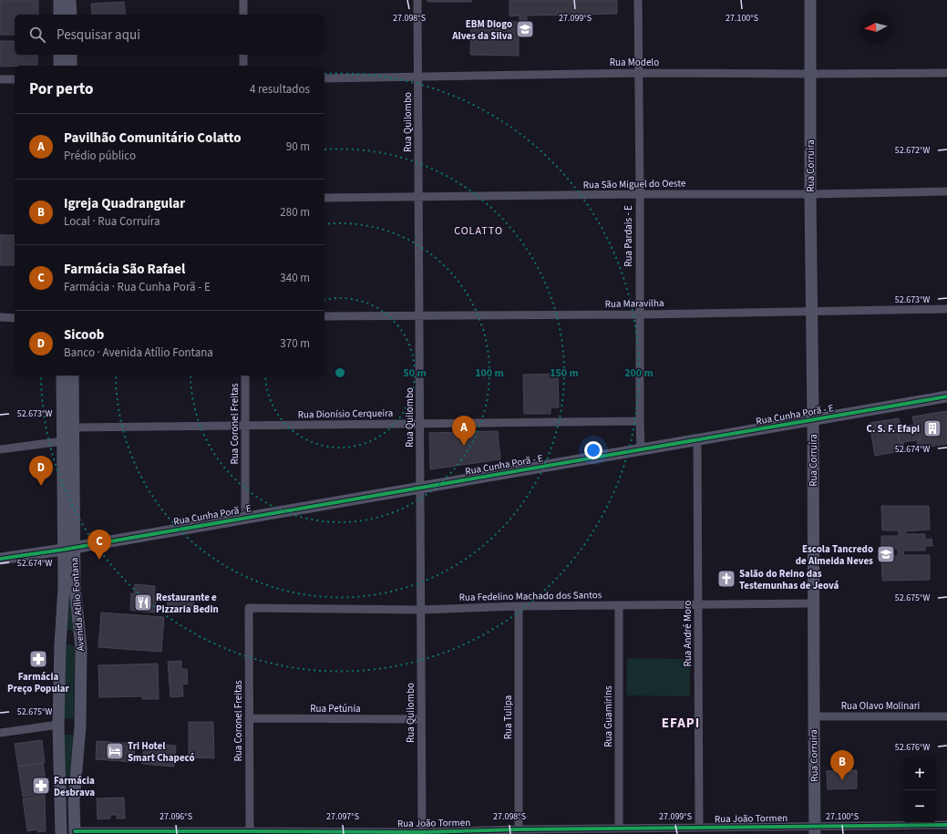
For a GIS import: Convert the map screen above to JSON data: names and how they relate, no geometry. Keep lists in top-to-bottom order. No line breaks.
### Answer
{"streets":{"street":["Rua Modelo","Rua Quilombo","Rua Corruíra","Rua São Miguel do Oeste","Rua Pardais - E","Rua Maravilha","Rua Dionísio Cerqueira","Rua Cunha Porã - E","Rua Coronel Freitas","Rua Fedelino Machado dos Santos","Avenida Atílio Fontana","Rua André Moro","Rua Olavo Molinari","Rua Petúnia","Rua Guamirins","Rua Tulipa","Rua João Tormen"]},"crossings":[["Rua Modelo","Rua Quilombo"],["Rua Modelo","Rua Corruíra"],["Rua Modelo","Rua Pardais - E"],["Rua Quilombo","Rua São Miguel do Oeste"],["Rua Quilombo","Rua Maravilha"],["Rua Quilombo","Rua Dionísio Cerqueira"],["Rua Quilombo","Rua Cunha Porã - E"],["Rua Quilombo","Rua Fedelino Machado dos Santos"],["Rua Quilombo","Rua Petúnia"],["Rua Quilombo","Rua João Tormen"],["Rua Corruíra","Rua São Miguel do Oeste"],["Rua Corruíra","Rua Maravilha"],["Rua Corruíra","Rua Cunha Porã - E"],["Rua Corruíra","Rua Fedelino Machado dos Santos"],["Rua Corruíra","Rua Olavo Molinari"],["Rua Corruíra","Rua João Tormen"],["Rua São Miguel do Oeste","Rua Pardais - E"],["Rua Pardais - E","Rua Maravilha"],["Rua Pardais - E","Rua Dionísio Cerqueira"],["Rua Pardais - E","Rua Cunha Porã - E"],["Rua Dionísio Cerqueira","Rua Coronel Freitas"],["Rua Dionísio Cerqueira","Avenida Atílio Fontana"],["Rua Cunha Porã - E","Rua Coronel Freitas"],["Rua Cunha Porã - E","Avenida Atílio Fontana"],["Rua Cunha Porã - E","Rua André Moro"],["Rua Coronel Freitas","Rua Fedelino Machado dos Santos"],["Rua Coronel Freitas","Rua Petúnia"],["Rua Coronel Freitas","Rua João Tormen"],["Rua Fedelino Machado dos Santos","Rua André Moro"],["Rua Fedelino Machado dos Santos","Rua Guamirins"],["Rua Fedelino Machado dos Santos","Rua Tulipa"],["Avenida Atílio Fontana","Rua João Tormen"],["Rua André Moro","Rua João Tormen"],["Rua Guamirins","Rua João Tormen"],["Rua Tulipa","Rua João Tormen"]],"districts":["COLATTO","EFAPI"],"places":{"school or university":["EBM Diogo Alves da Silva","Escola Tancredo de Almeida Neves"],"building":["C. S. F. Efapi"],"church":["Salão do Reino das Testemunhas de Jeová"],"restaurant":["Restaurante e Pizzaria Bedin"],"pharmacy":["Farmácia Preço Popular","Farmácia Desbrava"],"hotel":["Tri Hotel Smart Chapecó"]},"north":"left","page":{"search":"Pesquisar aqui","heading":["Por perto","4 resultados"],"list":[{"mark":"A","name":"Pavilhão Comunitário Colatto","note":"Prédio público","value":"90 m"},{"mark":"B","name":"Igreja Quadrangular","note":"Local · Rua Corruíra","value":"280 m"},{"mark":"C","name":"Farmácia São Rafael","note":"Farmácia · Rua Cunha Porã - E","value":"340 m"},{"mark":"D","name":"Sicoob","note":"Banco · Avenida Atílio Fontana","value":"370 m"}],"pins":["A","D","C","B"],"map_buttons":["+","−"]},"coordinates":["27.098°S","27.099°S","27.100°S","52.672°W","52.673°W","52.674°W","52.675°W","52.676°W","27.096°S","27.097°S"],"rings":["50 m","100 m","150 m","200 m"]}
